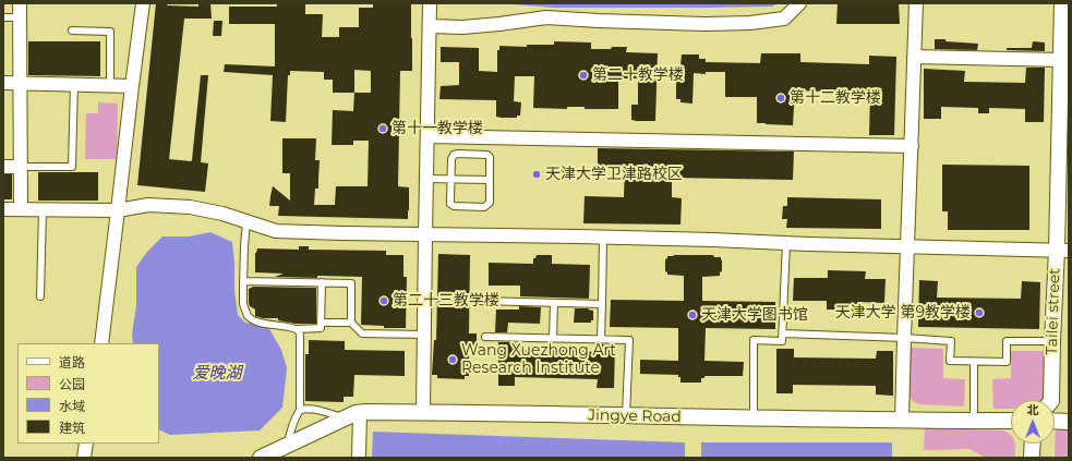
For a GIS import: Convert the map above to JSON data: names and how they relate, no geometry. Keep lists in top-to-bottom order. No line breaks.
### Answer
{"streets":{"street":["Tailei street","Jingye Road"]},"water":["爱晚湖"],"places":["第二十教学楼","第十二教学楼","第十一教学楼","天津大学卫津路校区","第二十三教学楼","天津大学 第9教学楼","天津大学图书馆","Wang Xuezhong Art Research Institute"],"legend":["道路","公园","水域","建筑"],"north":"top"}
